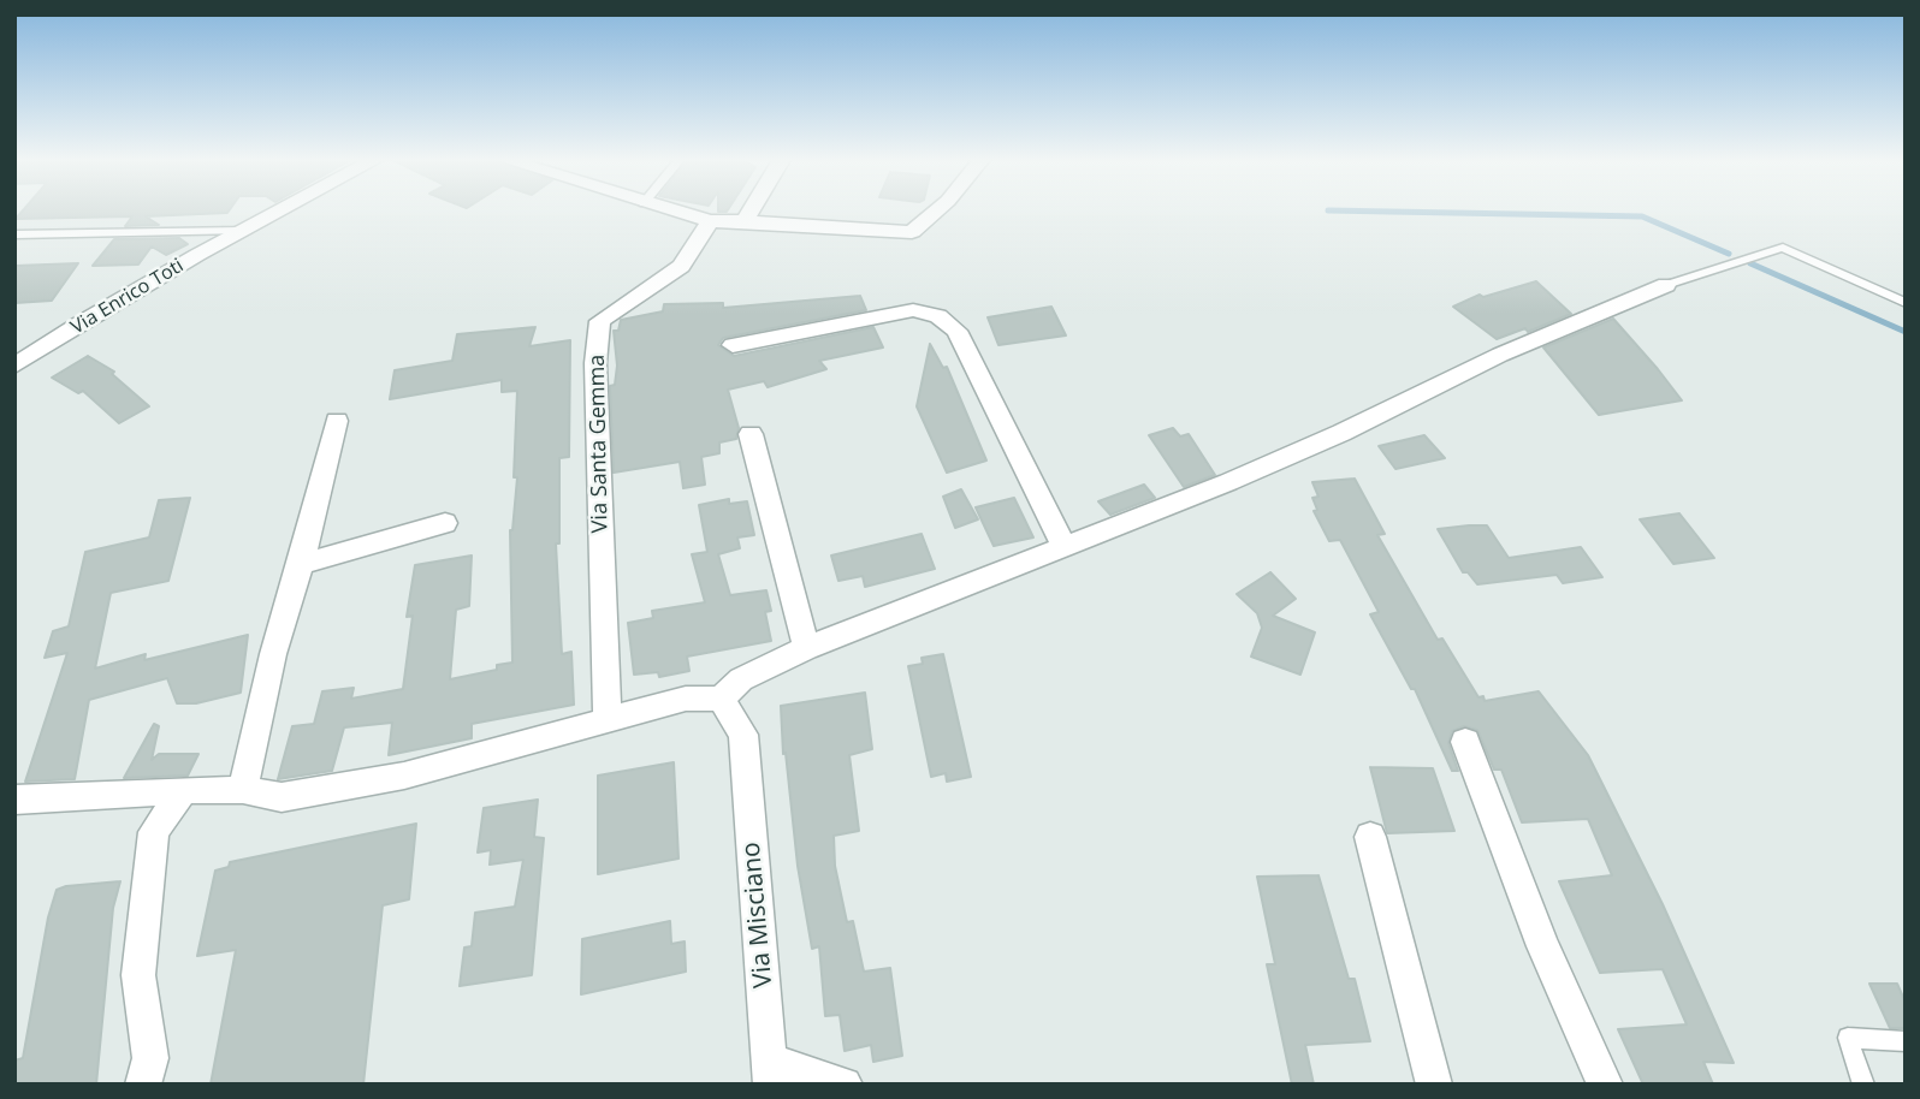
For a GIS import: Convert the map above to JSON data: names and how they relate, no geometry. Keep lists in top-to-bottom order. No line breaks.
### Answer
{"streets":{"street":["Via Enrico Toti","Via Santa Gemma","Via Misciano"]}}
